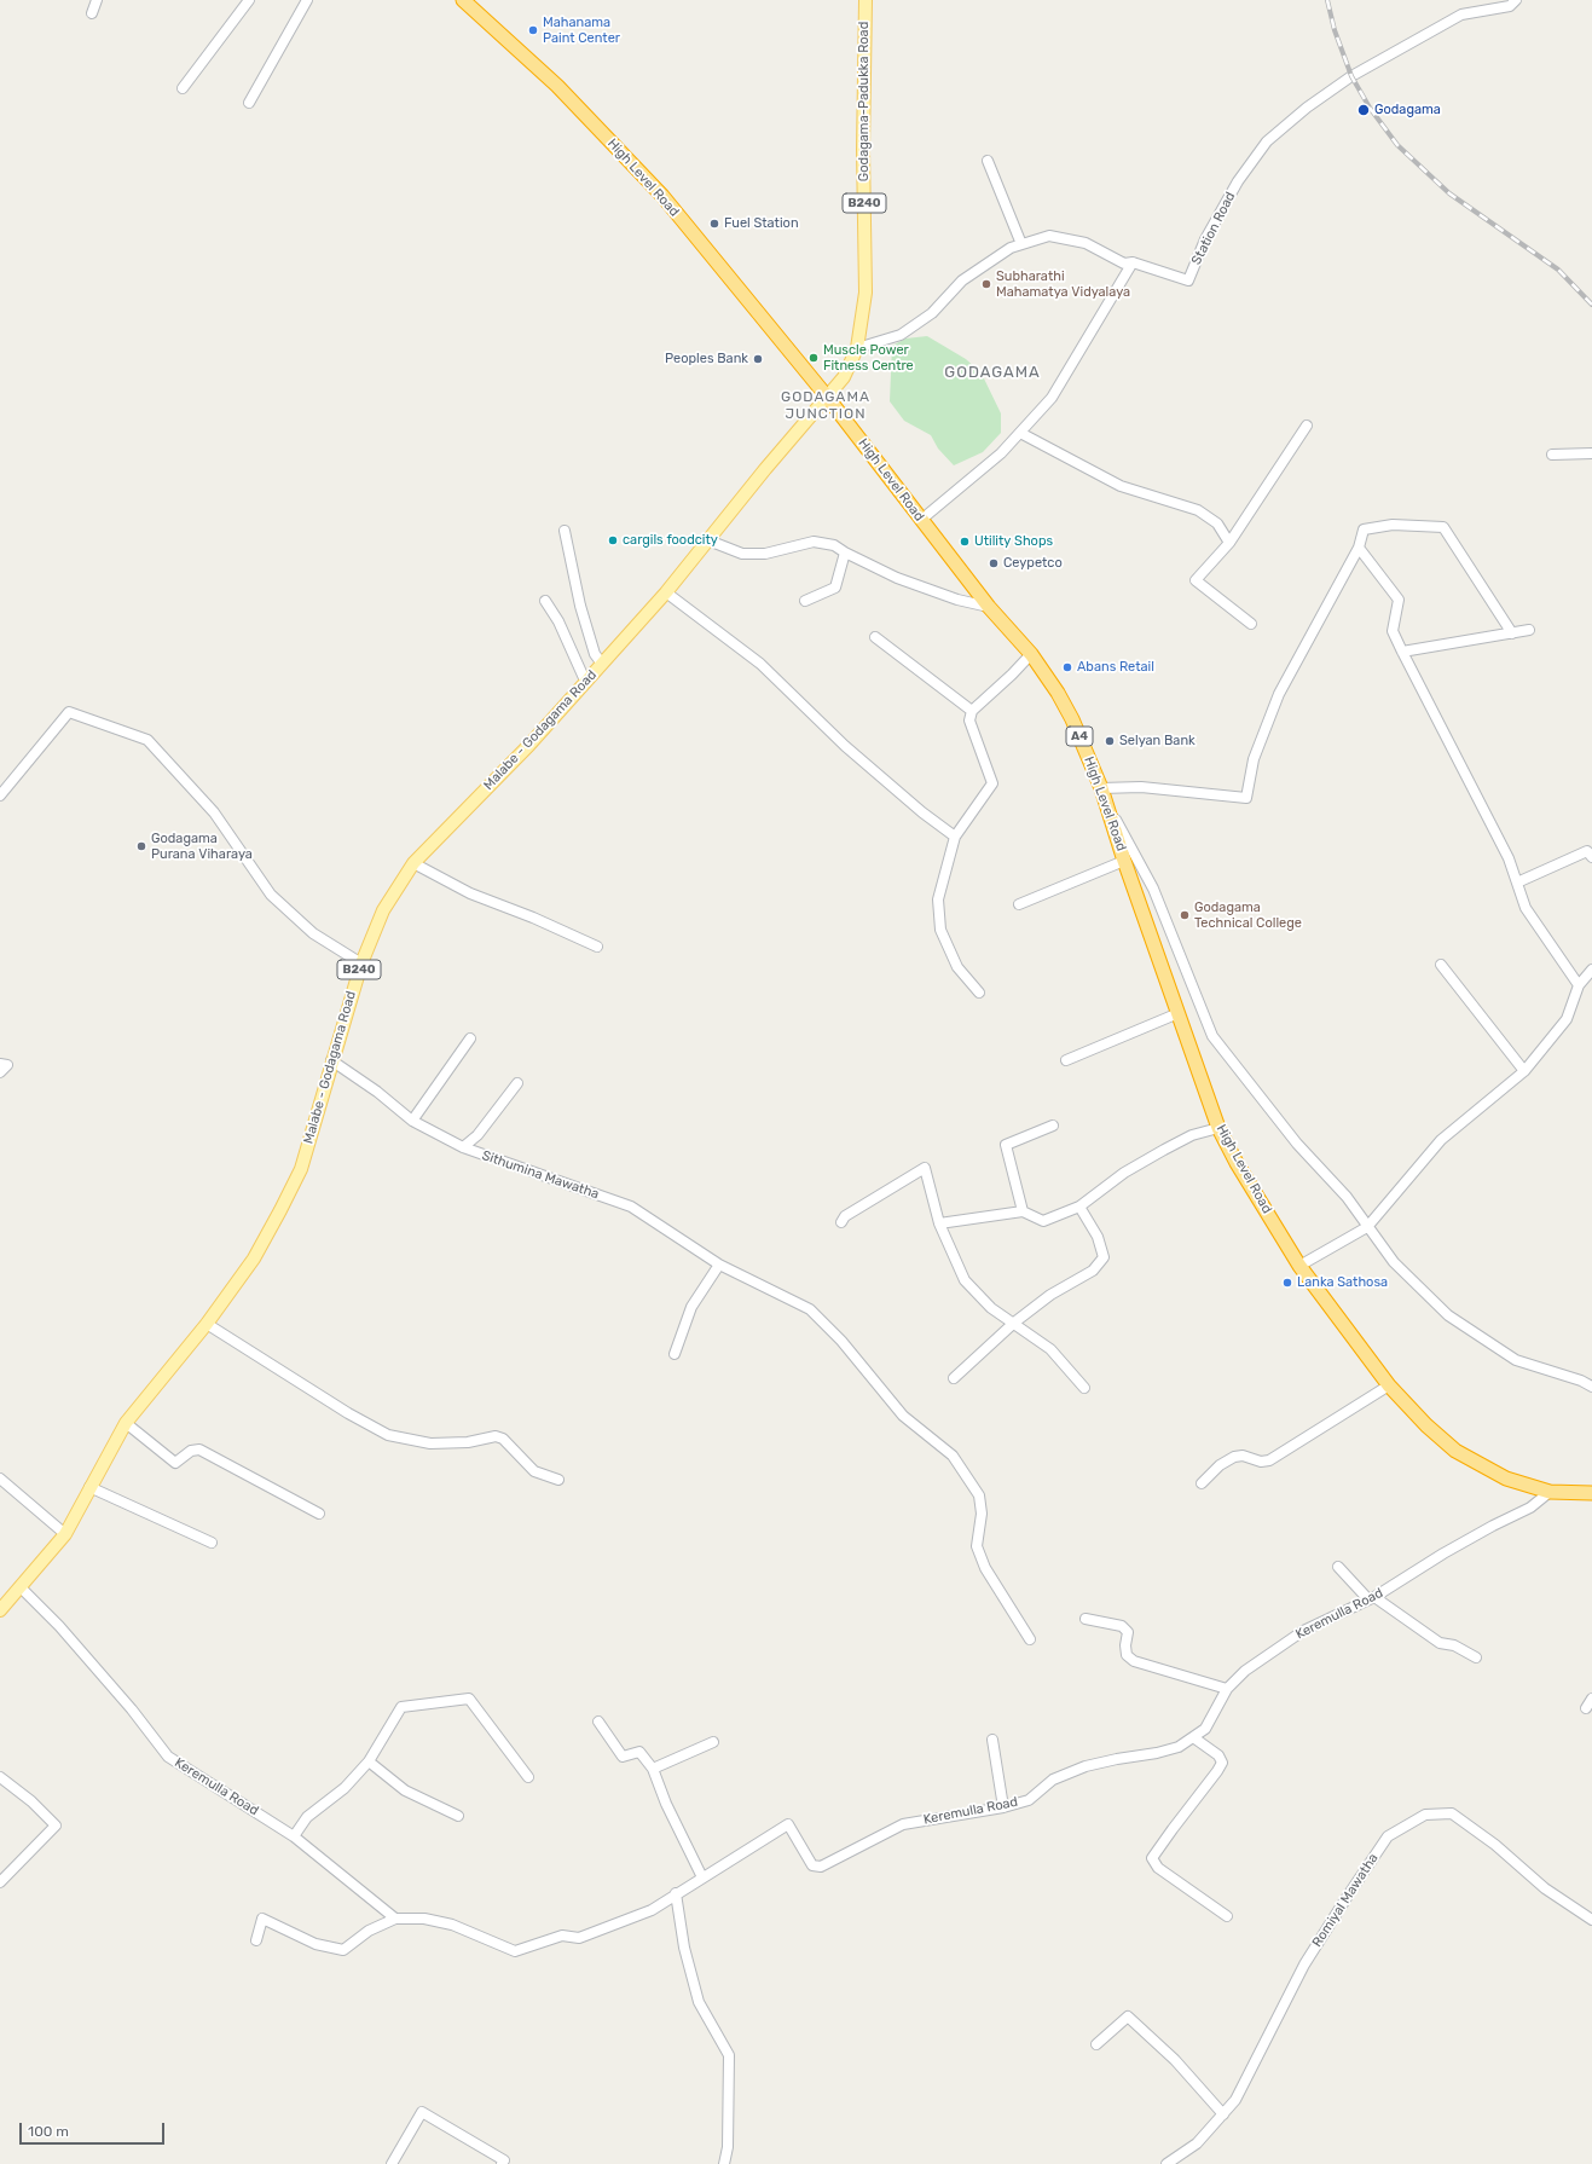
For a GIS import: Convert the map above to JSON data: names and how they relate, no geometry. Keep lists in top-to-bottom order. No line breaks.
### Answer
{"streets":{"highway":["High Level Road","A4"],"main road":["Godagama-Padukka Road","B240","Malabe - Godagama Road"],"street":["Station Road","Sithumina Mawatha","Keremulla Road","Romiyal Mawatha"]},"crossings":[["Godagama-Padukka Road","High Level Road"],["Godagama-Padukka Road","Malabe - Godagama Road"],["High Level Road","Malabe - Godagama Road"],["High Level Road","Keremulla Road"],["Malabe - Godagama Road","Sithumina Mawatha"],["Malabe - Godagama Road","Keremulla Road"]],"districts":["GODAGAMA","GODAGAMA JUNCTION"],"places":["Mahanama Paint Center","Godagama","Fuel Station","Subharathi Mahamatya Vidyalaya","Muscle Power Fitness Centre","Peoples Bank","cargils foodcity","Utility Shops","Ceypetco","Abans Retail","Selyan Bank","Godagama Purana Viharaya","Godagama Technical College","Lanka Sathosa"],"scale_bar":"100 m"}
